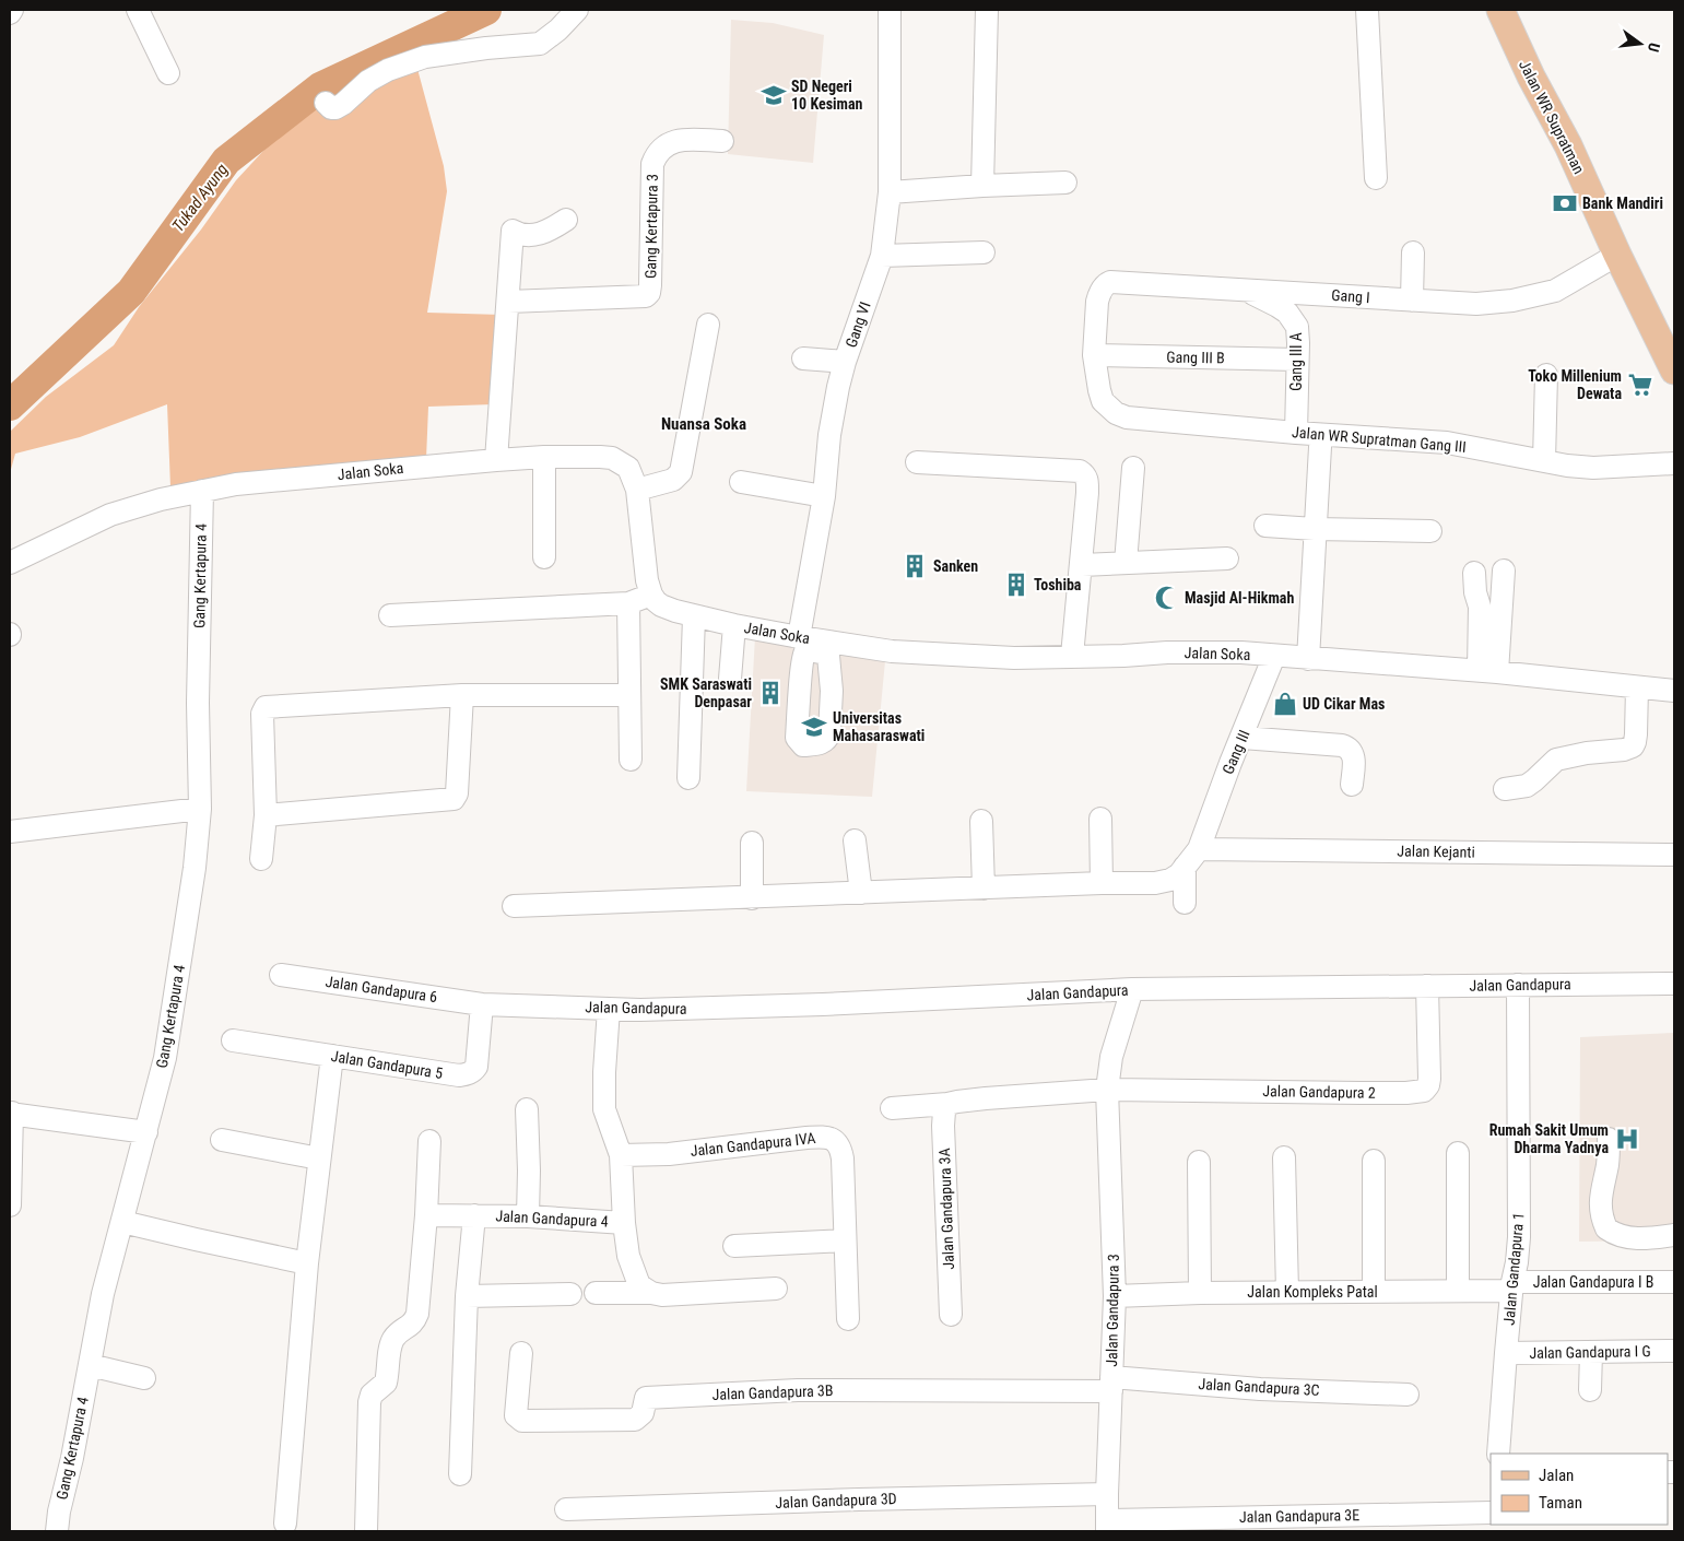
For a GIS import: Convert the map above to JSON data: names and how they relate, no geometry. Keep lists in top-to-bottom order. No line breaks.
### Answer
{"streets":{"main road":["Jalan WR Supratman"],"street":["Gang Kertapura 3","Gang I","Gang VI","Gang III B","Gang III A","Jalan WR Supratman Gang III","Jalan Soka","Gang Kertapura 4","Gang III","Jalan Kejanti","Jalan Gandapura","Jalan Gandapura 6","Jalan Gandapura 5","Jalan Gandapura 2","Jalan Gandapura IVA","Jalan Gandapura 3A","Jalan Gandapura 4","Jalan Gandapura 1","Jalan Gandapura I B","Jalan Kompleks Patal","Jalan Gandapura 3","Jalan Gandapura I G","Jalan Gandapura 3C","Jalan Gandapura 3B","Jalan Gandapura 3D","Jalan Gandapura 3E"]},"crossings":[["Jalan WR Supratman","Gang I"],["Gang I","Gang III B"],["Gang I","Gang III A"],["Gang I","Jalan WR Supratman Gang III"],["Gang VI","Jalan Soka"],["Gang III B","Gang III A"],["Gang III B","Jalan WR Supratman Gang III"],["Gang III A","Jalan WR Supratman Gang III"],["Jalan Soka","Gang Kertapura 4"],["Jalan Soka","Gang III"],["Gang III","Jalan Kejanti"],["Jalan Gandapura","Jalan Gandapura 6"],["Jalan Gandapura","Jalan Gandapura 5"],["Jalan Gandapura","Jalan Gandapura 2"],["Jalan Gandapura","Jalan Gandapura 4"],["Jalan Gandapura","Jalan Gandapura 1"],["Jalan Gandapura","Jalan Gandapura 3"],["Jalan Gandapura 6","Jalan Gandapura 5"],["Jalan Gandapura 2","Jalan Gandapura 3"],["Jalan Gandapura IVA","Jalan Gandapura 4"],["Jalan Gandapura 1","Jalan Gandapura I B"],["Jalan Gandapura 1","Jalan Kompleks Patal"],["Jalan Gandapura 1","Jalan Gandapura I G"],["Jalan Gandapura I B","Jalan Kompleks Patal"],["Jalan Kompleks Patal","Jalan Gandapura 3"],["Jalan Gandapura 3","Jalan Gandapura 3C"],["Jalan Gandapura 3","Jalan Gandapura 3B"],["Jalan Gandapura 3","Jalan Gandapura 3D"],["Jalan Gandapura 3","Jalan Gandapura 3E"],["Jalan Gandapura 3C","Jalan Gandapura 3B"]],"districts":["Nuansa Soka"],"water":["Tukad Ayung"],"places":{"school or university":["SD Negeri 10 Kesiman","Universitas Mahasaraswati"],"bank":["Bank Mandiri"],"supermarket":["Toko Millenium Dewata"],"building":["Sanken","Toshiba","SMK Saraswati Denpasar"],"mosque":["Masjid Al-Hikmah"],"shop":["UD Cikar Mas"],"hospital":["Rumah Sakit Umum Dharma Yadnya"]},"legend":["Jalan","Taman"],"north":"right"}
